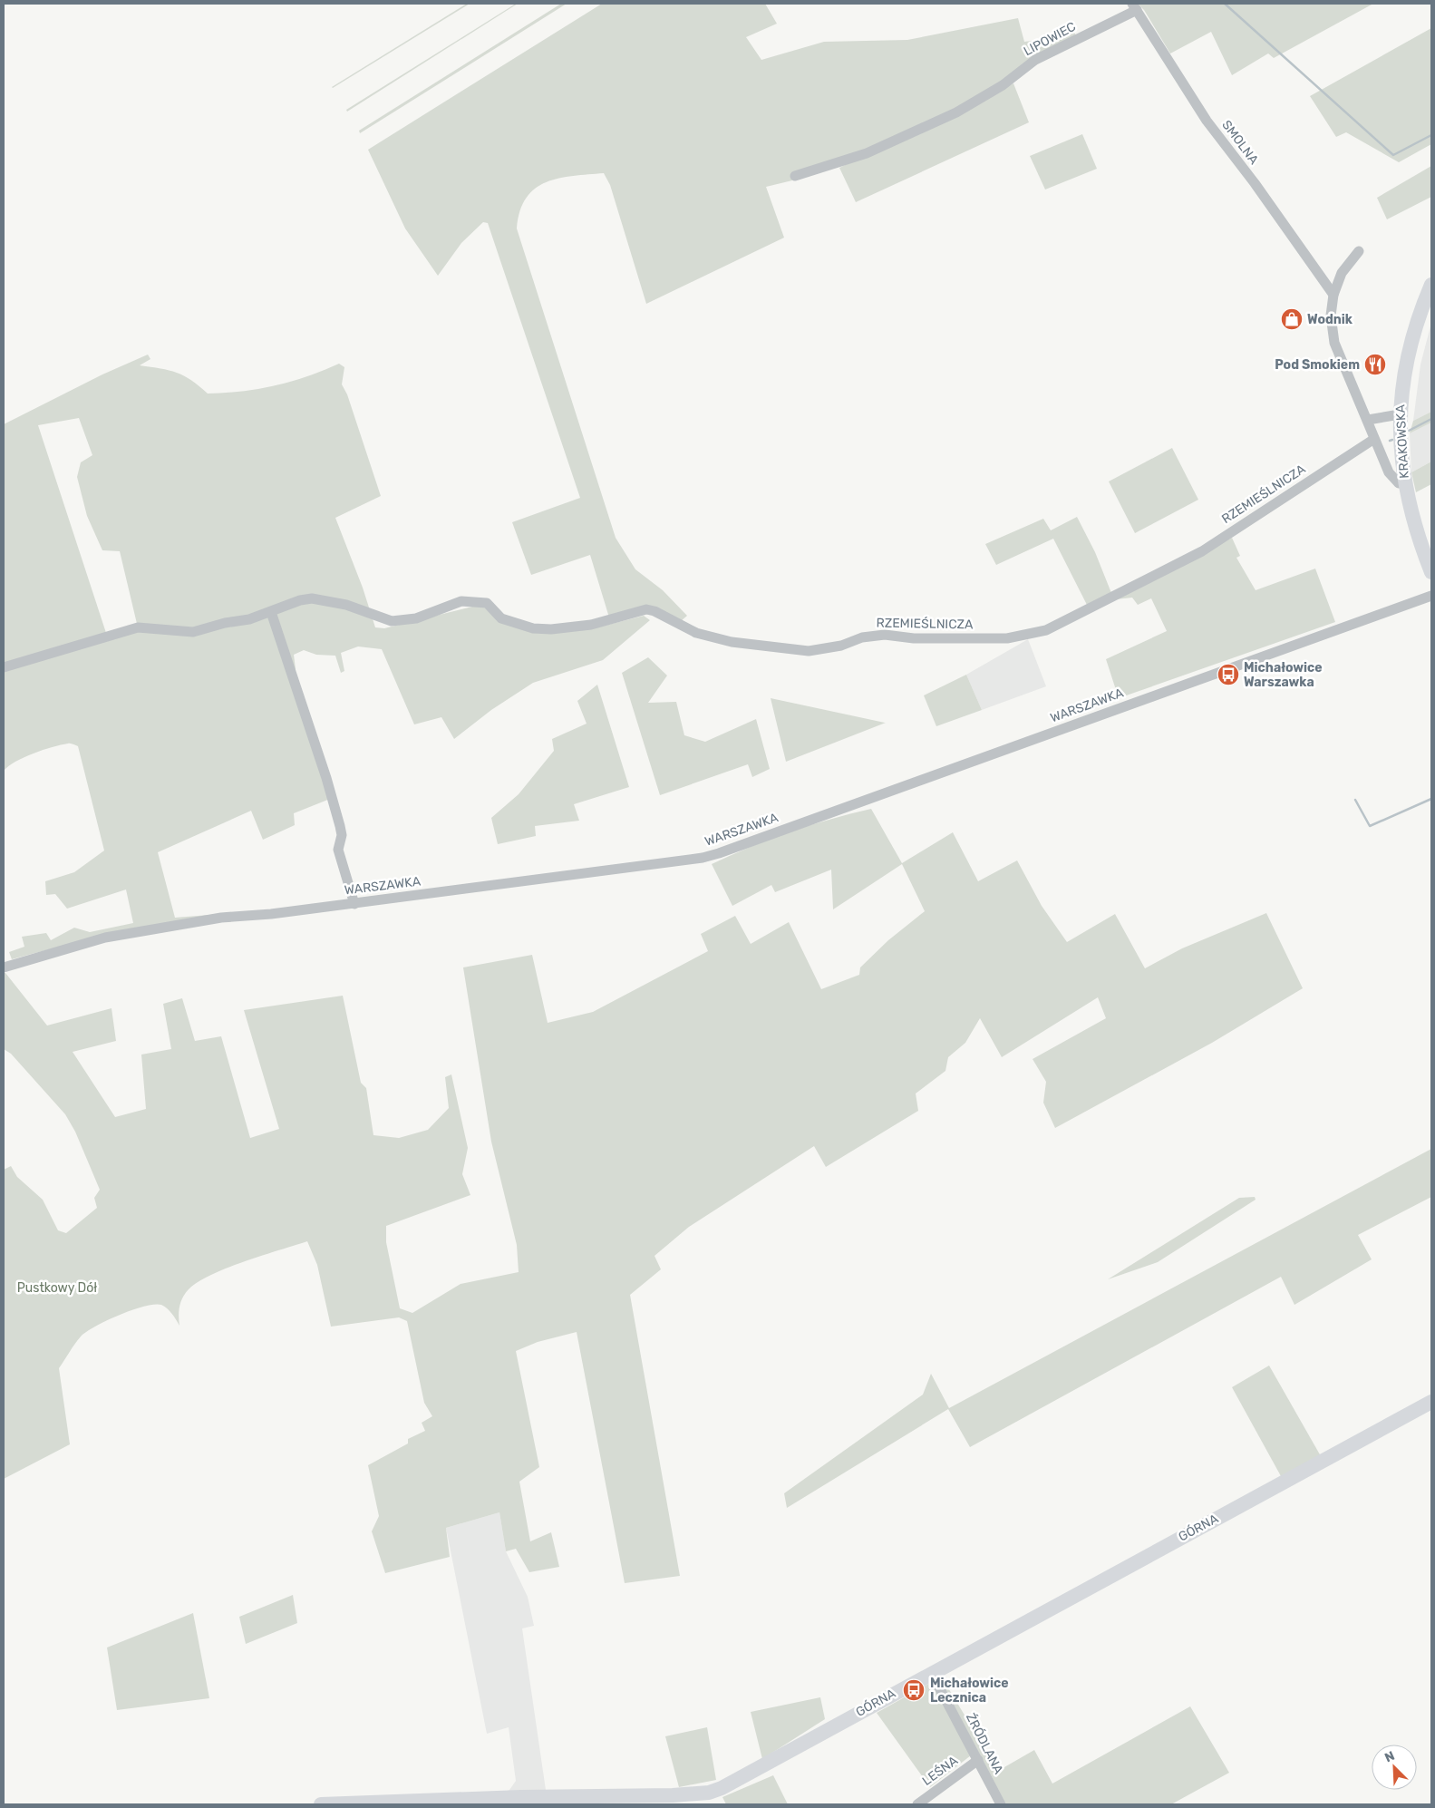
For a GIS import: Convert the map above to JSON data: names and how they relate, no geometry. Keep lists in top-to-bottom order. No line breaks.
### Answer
{"streets":{"street":["LIPOWIEC","SMOLNA","KRAKOWSKA","RZEMIEŚLNICZA","WARSZAWKA","GÓRNA","ŹRÓDLANA","LEŚNA"]},"crossings":[["LIPOWIEC","SMOLNA"],["GÓRNA","ŹRÓDLANA"],["ŹRÓDLANA","LEŚNA"]],"parks":["Pustkowy Dół"],"places":{"shop":["Wodnik"],"restaurant":["Pod Smokiem"],"bus stop":["Michałowice Warszawka","Michałowice Lecznica"]},"north":"top left"}
